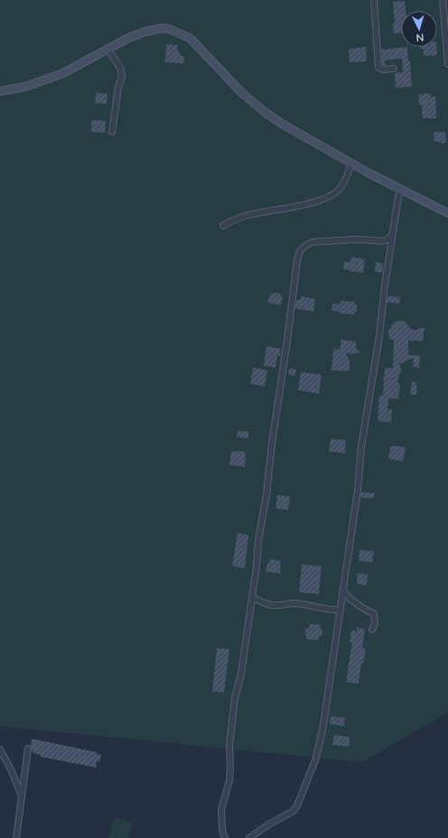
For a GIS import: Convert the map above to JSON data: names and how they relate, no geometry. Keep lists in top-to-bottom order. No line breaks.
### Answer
{"north":"bottom"}
